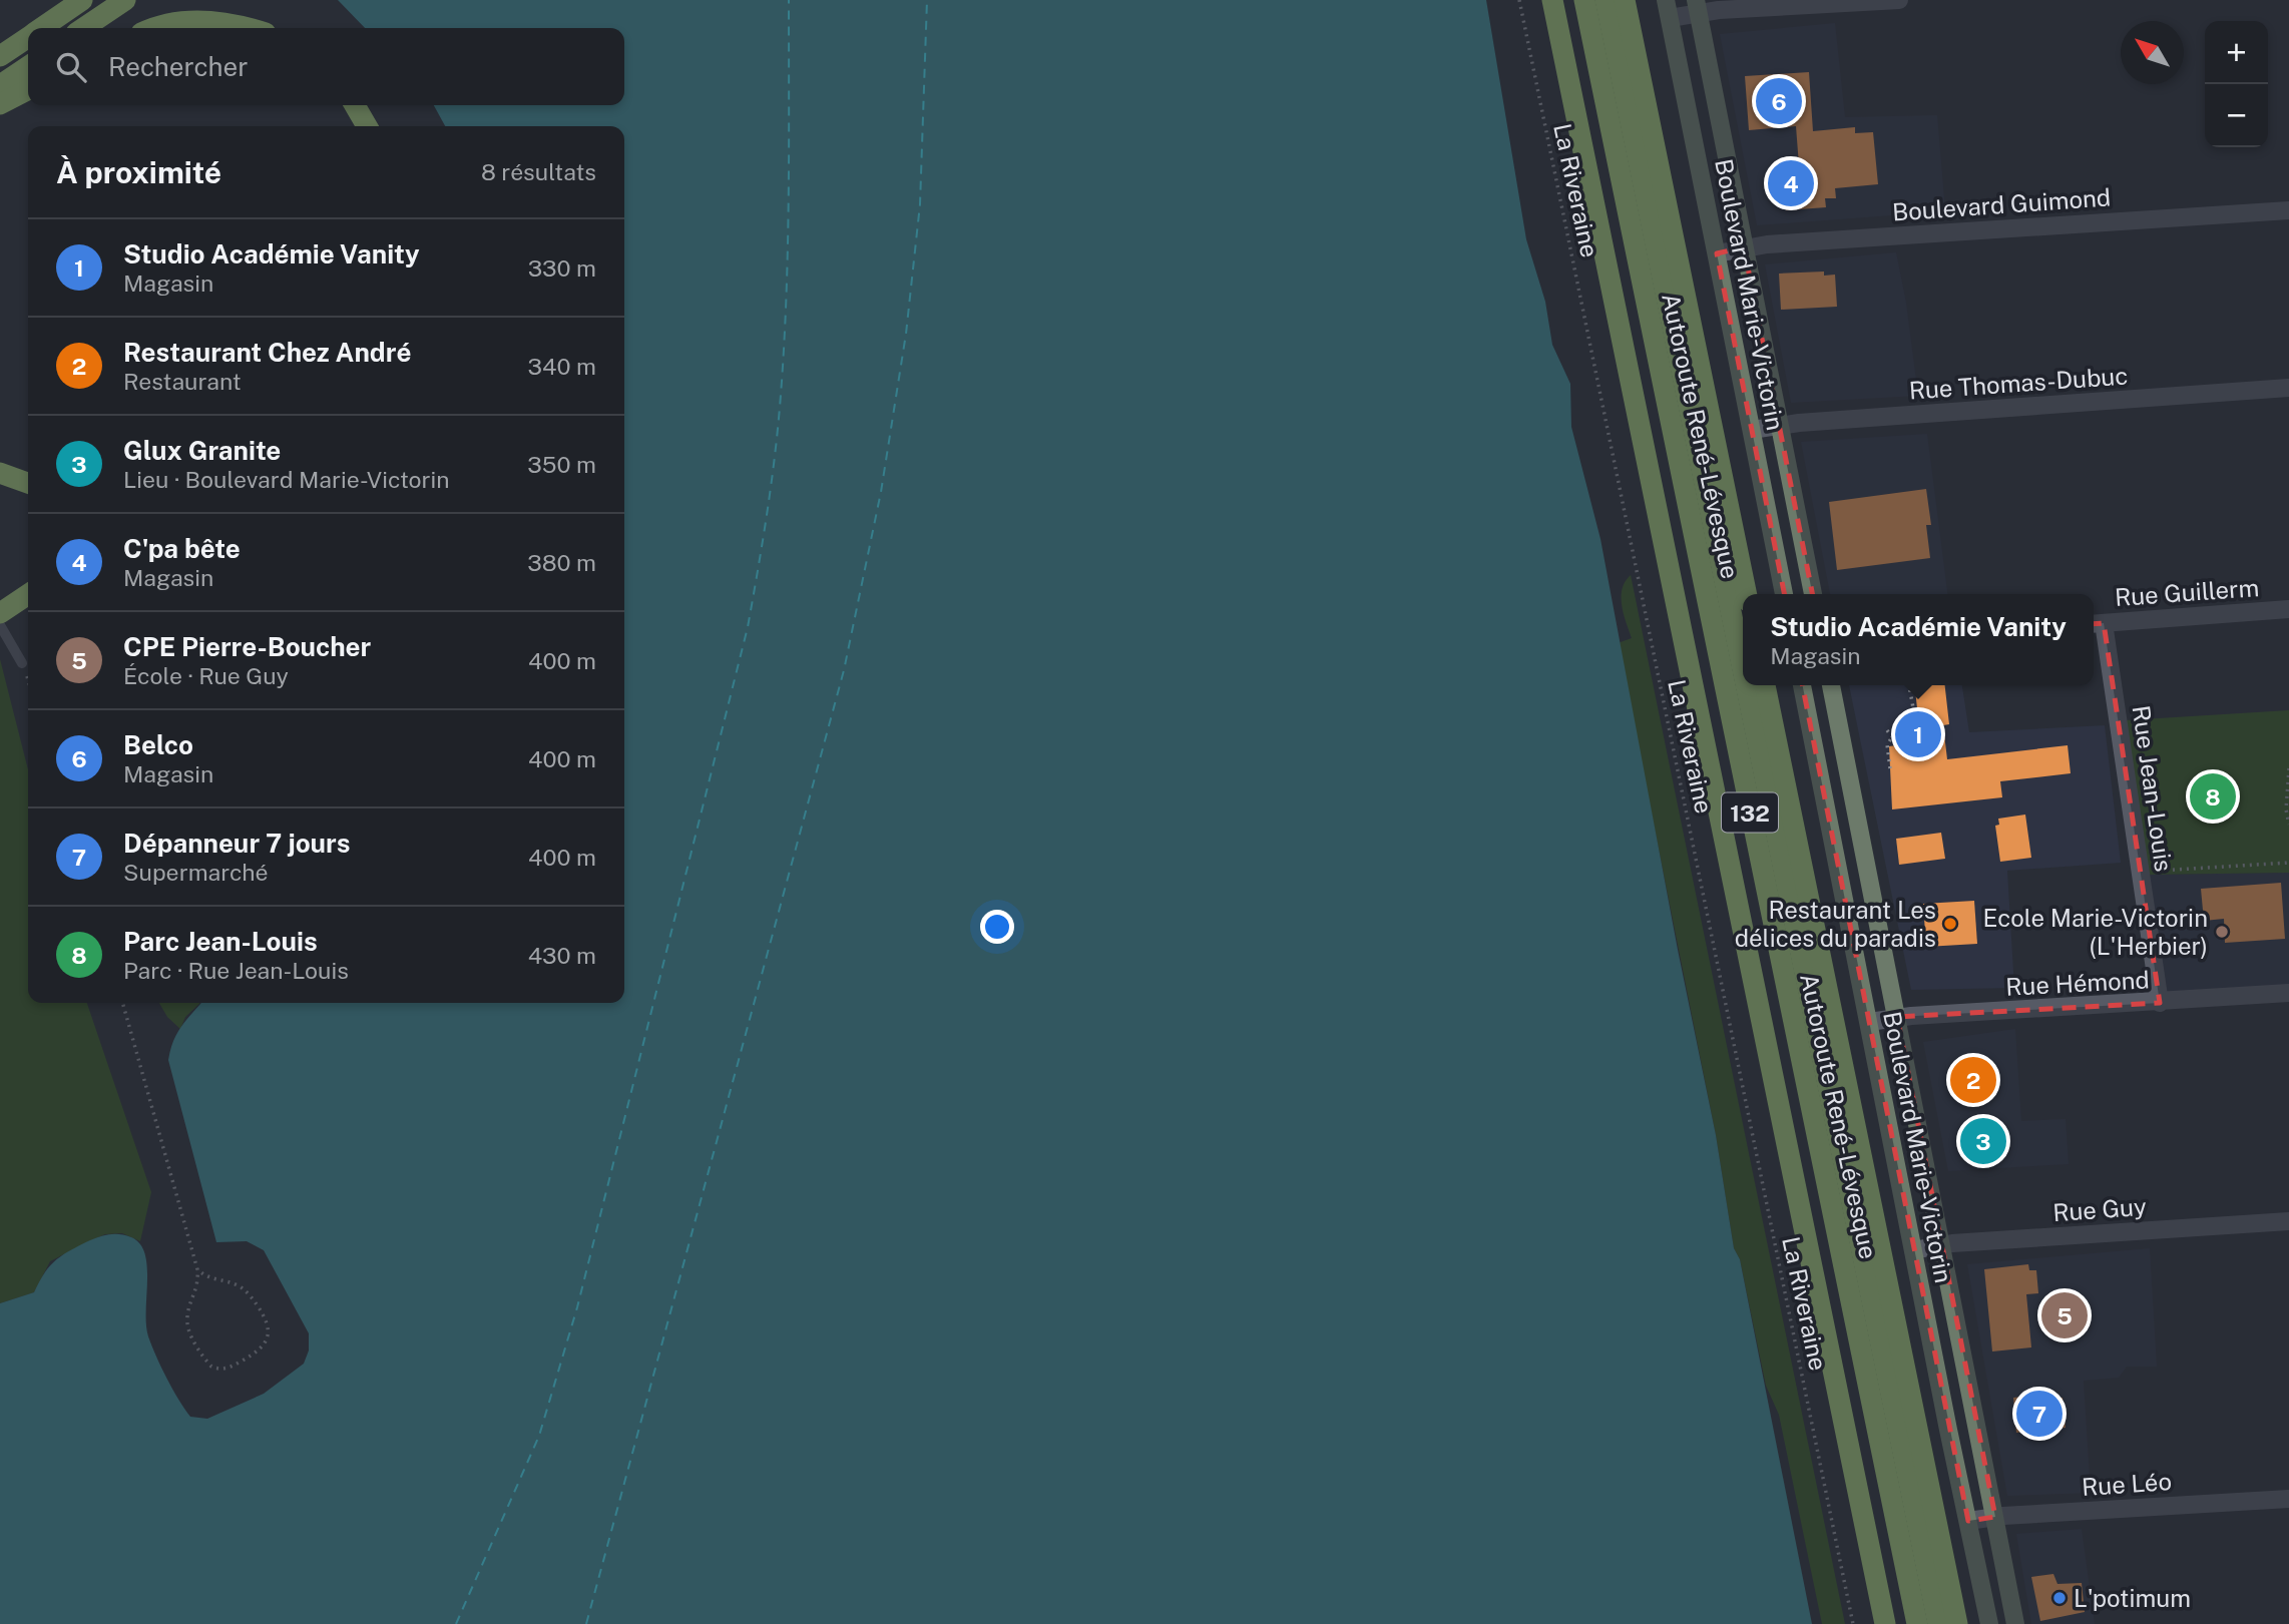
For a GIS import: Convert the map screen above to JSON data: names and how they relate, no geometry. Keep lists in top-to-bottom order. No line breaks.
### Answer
{"streets":{"highway":["Autoroute René-Lévesque","132"],"street":["Boulevard Guimond","Boulevard Marie-Victorin","Rue Thomas-Dubuc","Rue Guillerm","Rue Jean-Louis","Rue Hémond","Rue Guy","Rue Léo"],"path":["La Riveraine"]},"crossings":[["Boulevard Guimond","Boulevard Marie-Victorin"],["Boulevard Marie-Victorin","Rue Thomas-Dubuc"],["Boulevard Marie-Victorin","Rue Hémond"],["Boulevard Marie-Victorin","Rue Guy"],["Boulevard Marie-Victorin","Rue Léo"],["Rue Guillerm","Rue Jean-Louis"],["Rue Jean-Louis","Rue Hémond"]],"places":["Restaurant Les délices du paradis","Ecole Marie-Victorin (L'Herbier)","L'potimum"],"north":"top left","page":{"map_buttons":["+","−"],"search":"Rechercher","pins":["6","4","1","8","2","3","5","7"],"heading":["À proximité","8 résultats"],"list":[{"mark":"1","name":"Studio Académie Vanity","note":"Magasin","value":"330 m"},{"mark":"2","name":"Restaurant Chez André","note":"Restaurant","value":"340 m"},{"mark":"3","name":"Glux Granite","note":"Lieu · Boulevard Marie-Victorin","value":"350 m"},{"mark":"4","name":"C'pa bête","note":"Magasin","value":"380 m"},{"mark":"5","name":"CPE Pierre-Boucher","note":"École · Rue Guy","value":"400 m"},{"mark":"6","name":"Belco","note":"Magasin","value":"400 m"},{"mark":"7","name":"Dépanneur 7 jours","note":"Supermarché","value":"400 m"},{"mark":"8","name":"Parc Jean-Louis","note":"Parc · Rue Jean-Louis","value":"430 m"}],"popup":["Studio Académie Vanity","Magasin"]}}
